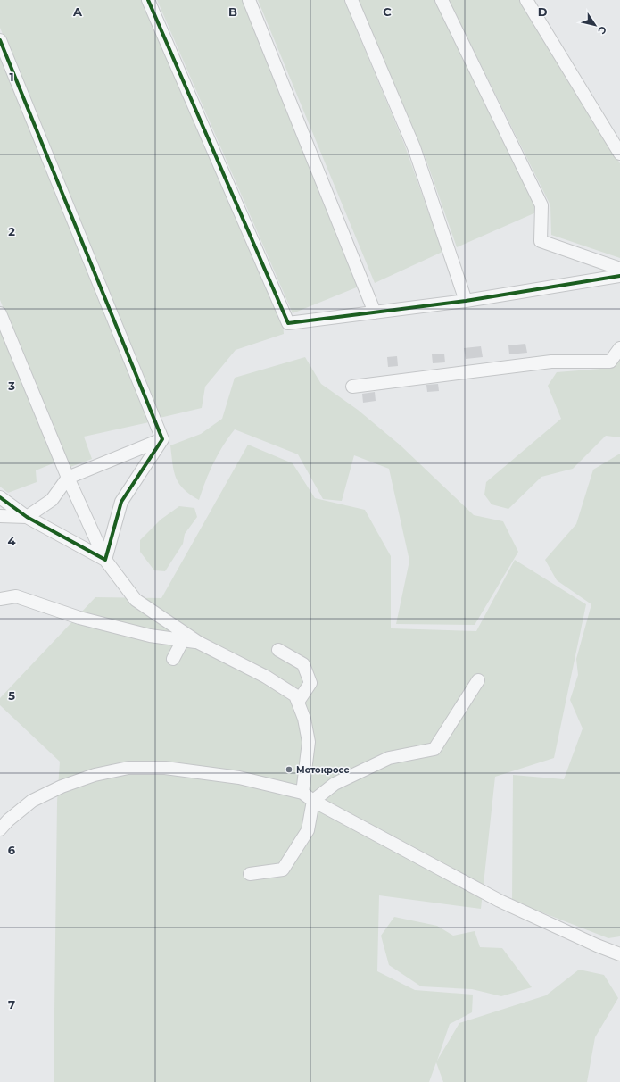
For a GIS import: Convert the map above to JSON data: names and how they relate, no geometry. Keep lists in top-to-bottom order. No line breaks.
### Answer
{"places":["Мотокросс"],"north":"bottom right","grid":{"columns":["A","B","C","D"],"rows":["1","2","3","4","5","6","7"]}}
